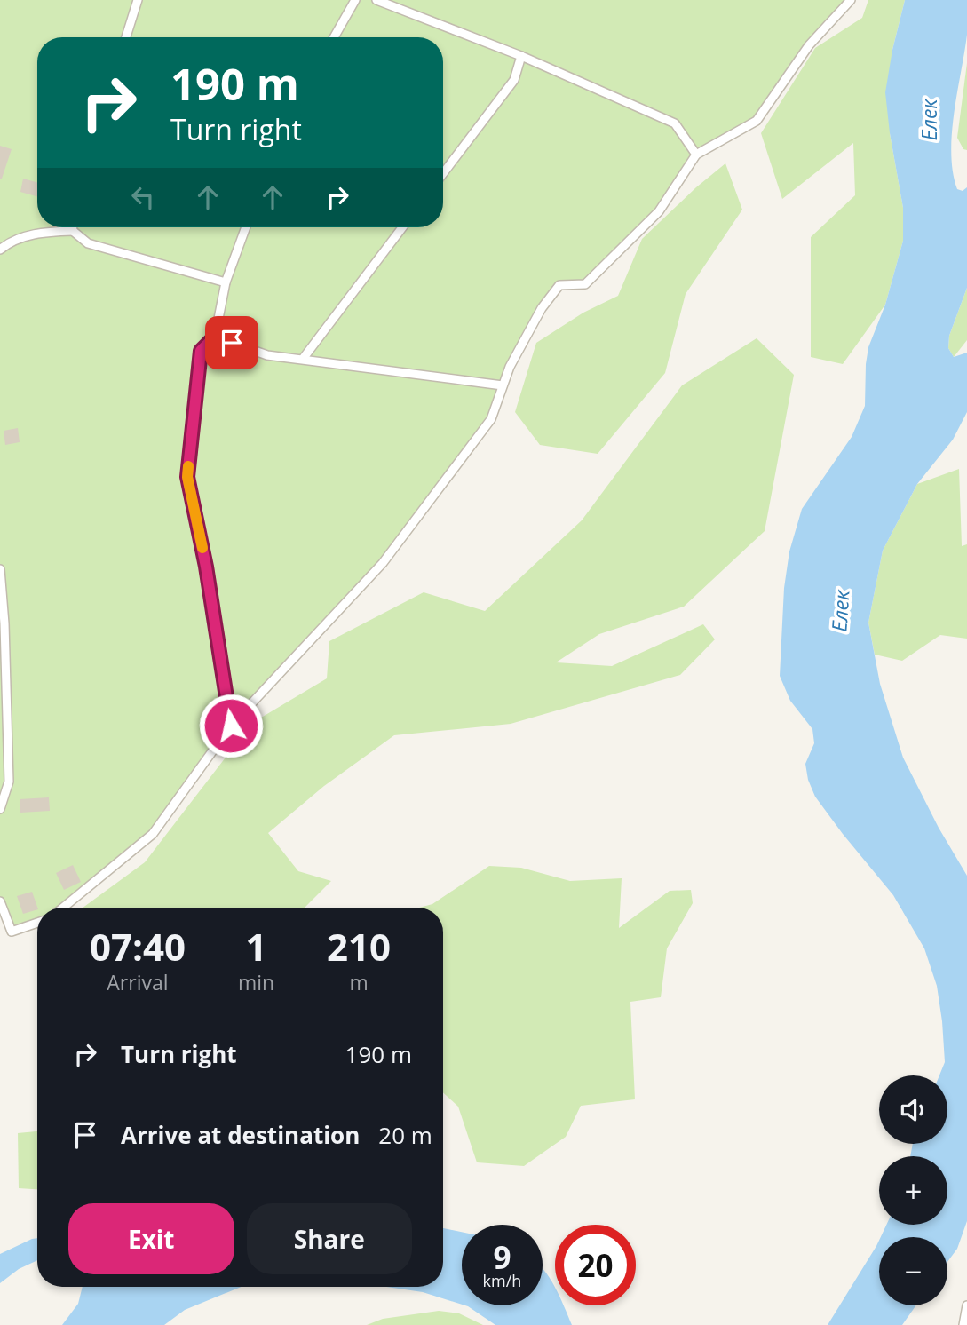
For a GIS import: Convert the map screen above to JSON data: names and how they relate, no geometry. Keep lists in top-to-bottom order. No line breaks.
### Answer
{"water":["Елек"],"page":{"turn":["190 m","Turn right"],"eta":["07:40","Arrival","1","min","210","m"],"list":[{"name":"Turn right","value":"190 m"},{"name":"Arrive at destination","value":"20 m"}],"map_buttons":["+","−"],"buttons":["Exit","Share"],"speed":"9 km/h","limit":"20"}}
